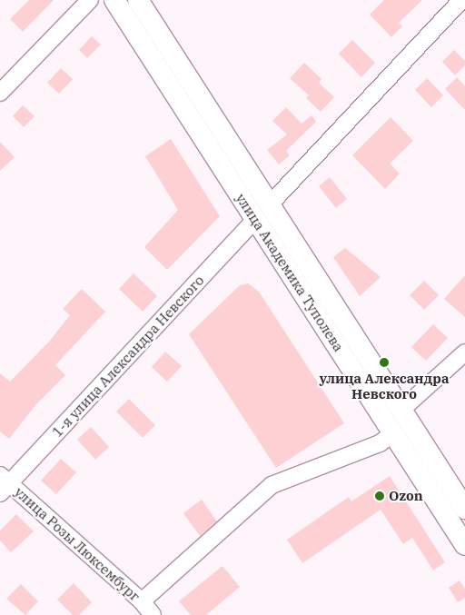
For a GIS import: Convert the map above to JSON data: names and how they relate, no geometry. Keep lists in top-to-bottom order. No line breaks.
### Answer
{"streets":{"main road":["улица Академика Туполева"],"street":["1-я улица Александра Невского","улица Розы Люксембург"]},"crossings":[["улица Академика Туполева","1-я улица Александра Невского"],["1-я улица Александра Невского","улица Розы Люксембург"]],"places":["улица Александра Невского","Ozon"]}
